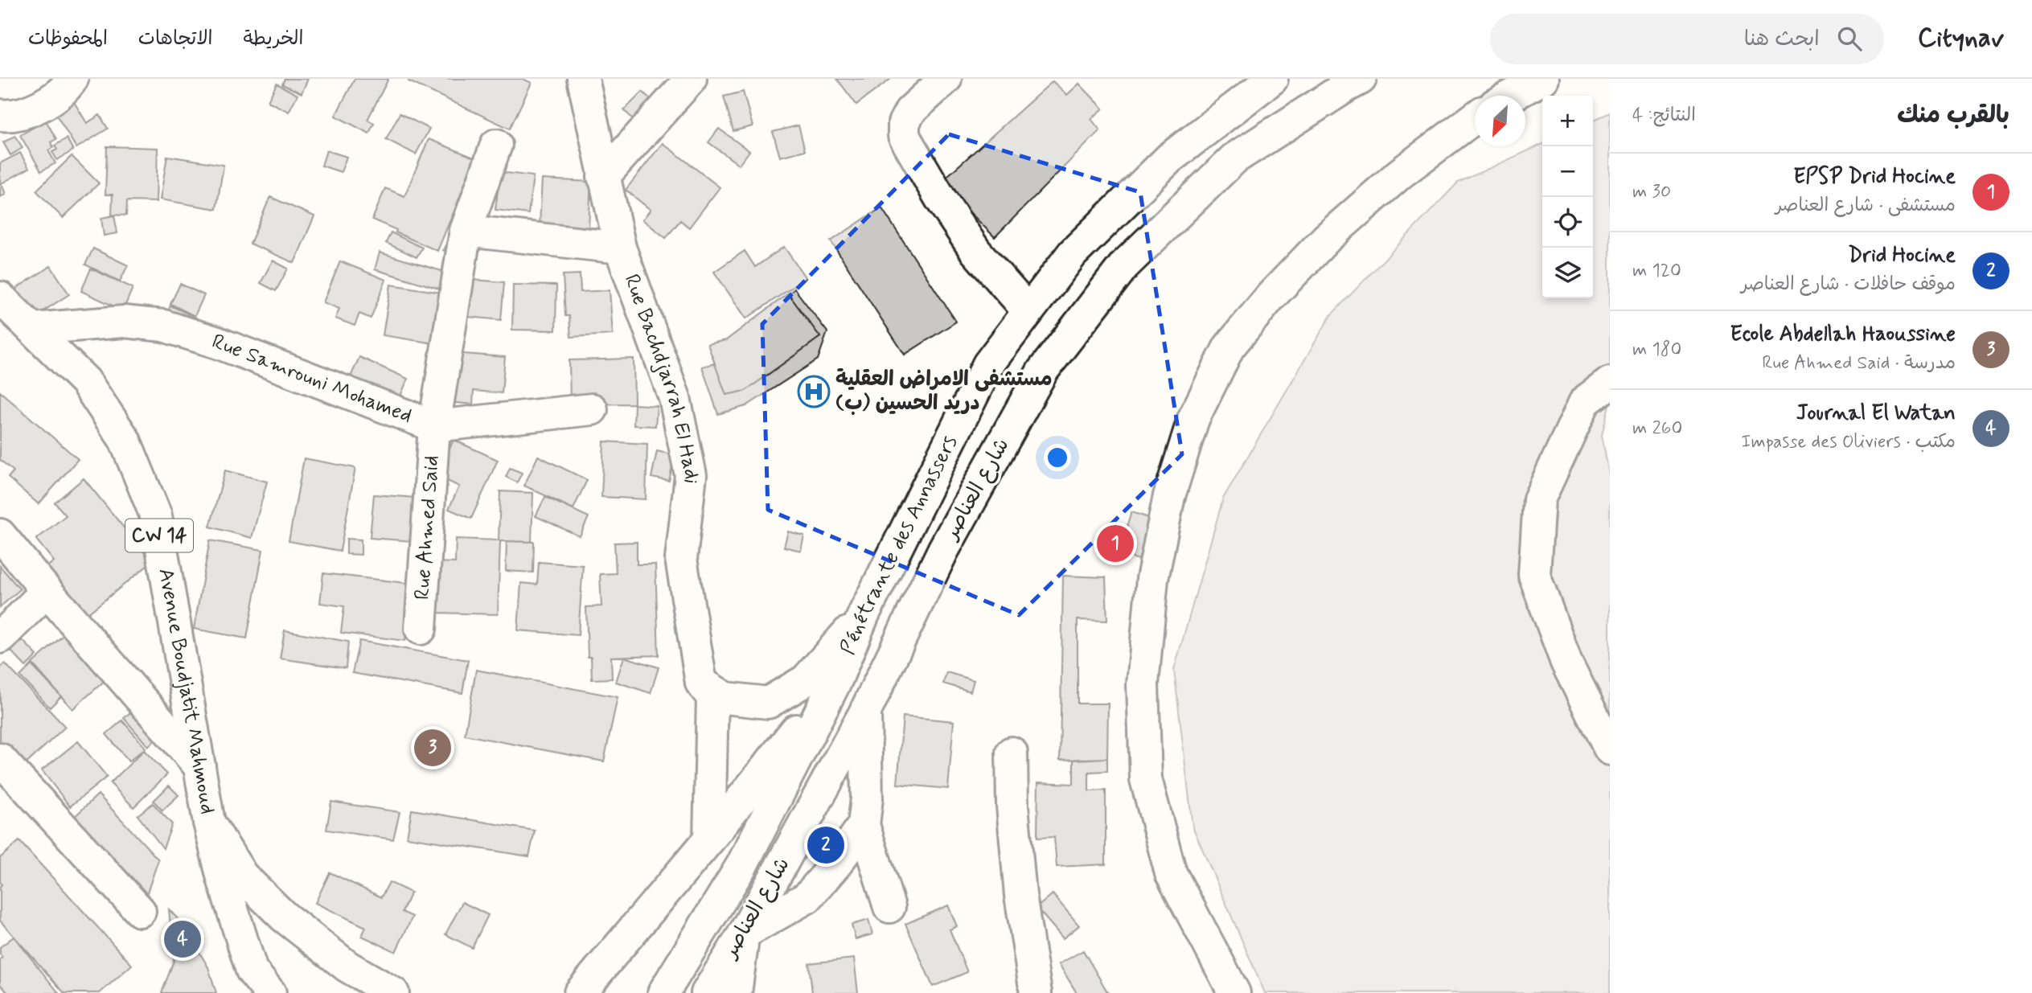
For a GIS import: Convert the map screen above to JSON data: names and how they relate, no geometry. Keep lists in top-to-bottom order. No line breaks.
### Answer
{"streets":{"main road":["Rue Bachdjarrah El Hadi","Rue Samrouni Mohamed","شارع العناصر","Rue Ahmed Said","CW 14","Pénétrante des Annassers","Avenue Boudjatit Mahmoud"]},"crossings":[["Rue Samrouni Mohamed","Rue Ahmed Said"],["Rue Samrouni Mohamed","Avenue Boudjatit Mahmoud"]],"places":{"hospital":["مستشفى الامراض العقلية دريد الحسين (ب)"]},"north":"bottom left","page":{"header":"Citynav","search":"ابحث هنا","nav":["الخريطة","الاتجاهات","المحفوظات"],"heading":["بالقرب منك","النتائج: 4"],"map_buttons":["+","−"],"list":[{"mark":"1","name":"EPSP Drid Hocine","note":"مستشفى · شارع العناصر","value":"30 m"},{"mark":"2","name":"Drid Hocine","note":"موقف حافلات · شارع العناصر","value":"120 m"},{"mark":"3","name":"Ecole Abdellah Haoussine","note":"مدرسة · Rue Ahmed Said","value":"180 m"},{"mark":"4","name":"Journal El Watan","note":"مكتب · Impasse des Oliviers","value":"260 m"}],"pins":["1","3","2","4"]}}
